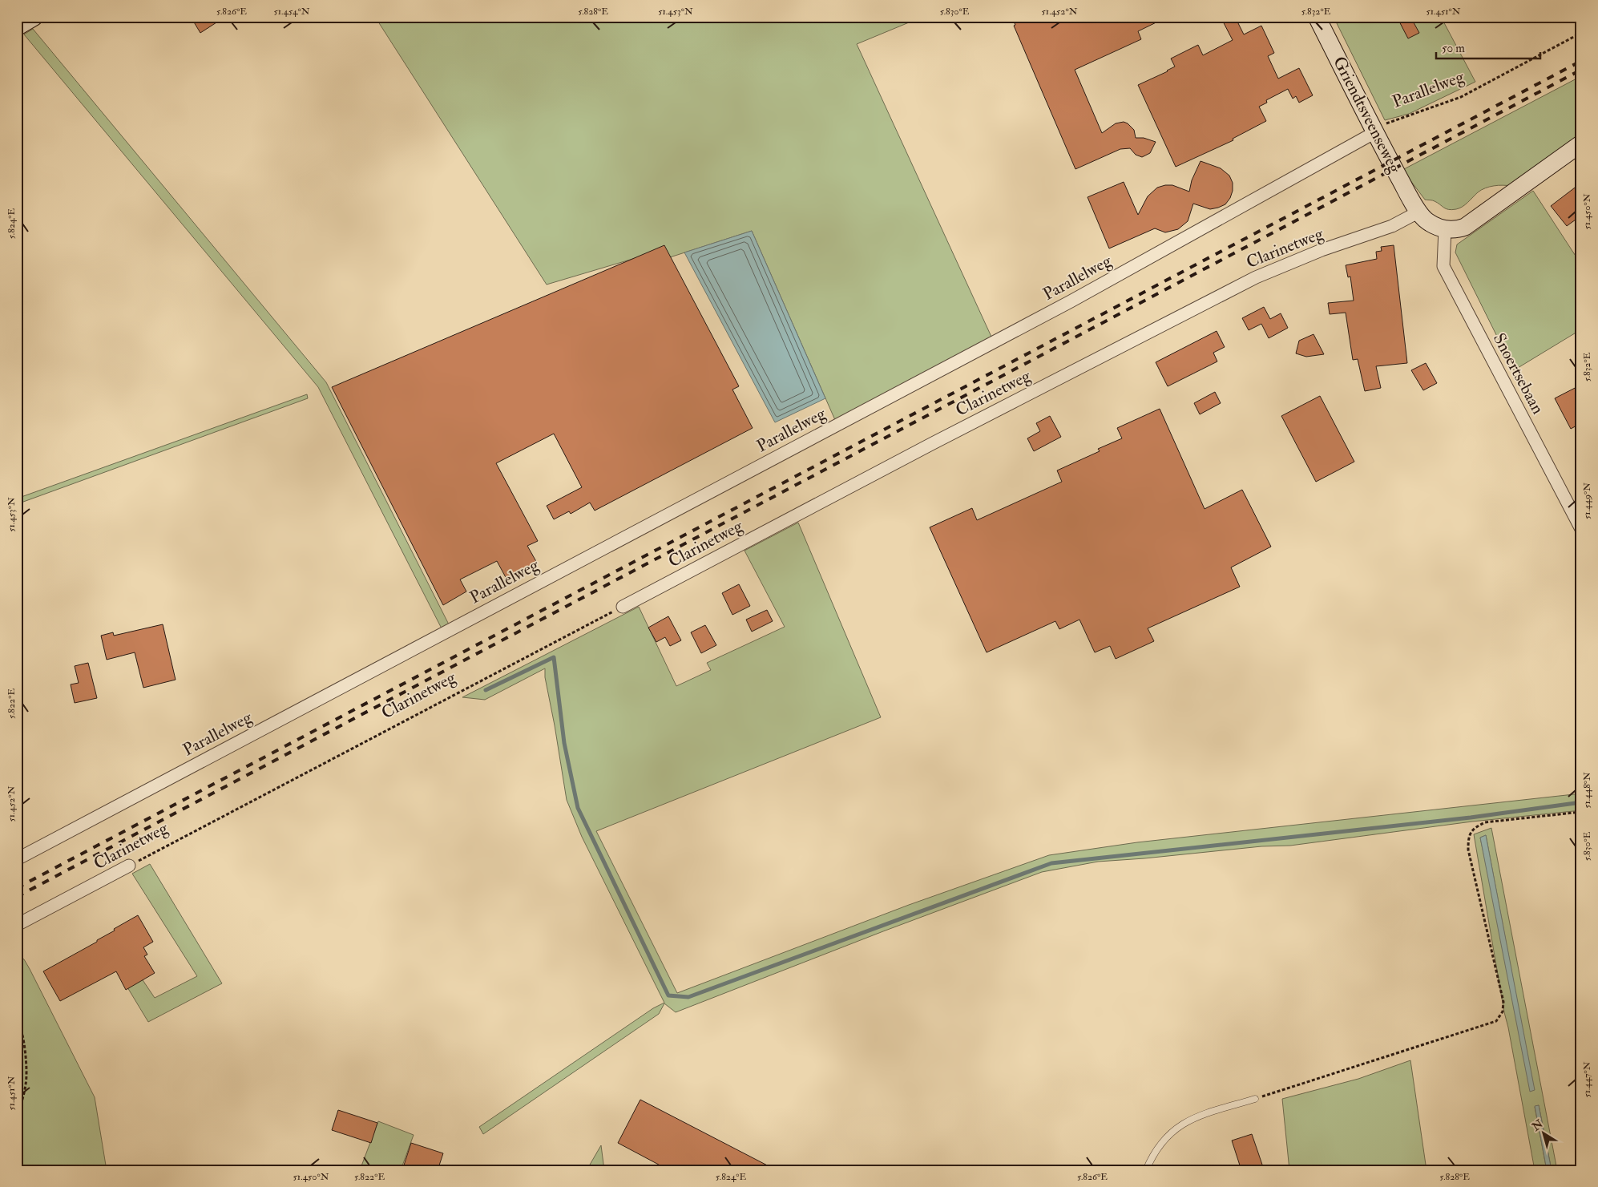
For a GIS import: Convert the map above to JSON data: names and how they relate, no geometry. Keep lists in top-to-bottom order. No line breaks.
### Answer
{"streets":{"street":["Parallelweg","Griendtsveenseweg","Clarinetweg","Snoertsebaan"]},"crossings":[["Parallelweg","Griendtsveenseweg"],["Griendtsveenseweg","Clarinetweg"],["Griendtsveenseweg","Snoertsebaan"]],"scale_bar":"50 m","north":"top left","coordinates":["5.826°E","51.454°N","5.828°E","51.453°N","5.830°E","51.452°N","5.832°E","51.451°N","51.450°N","5.824°E","51.449°N","5.822°E","51.448°N","51.447°N"]}
